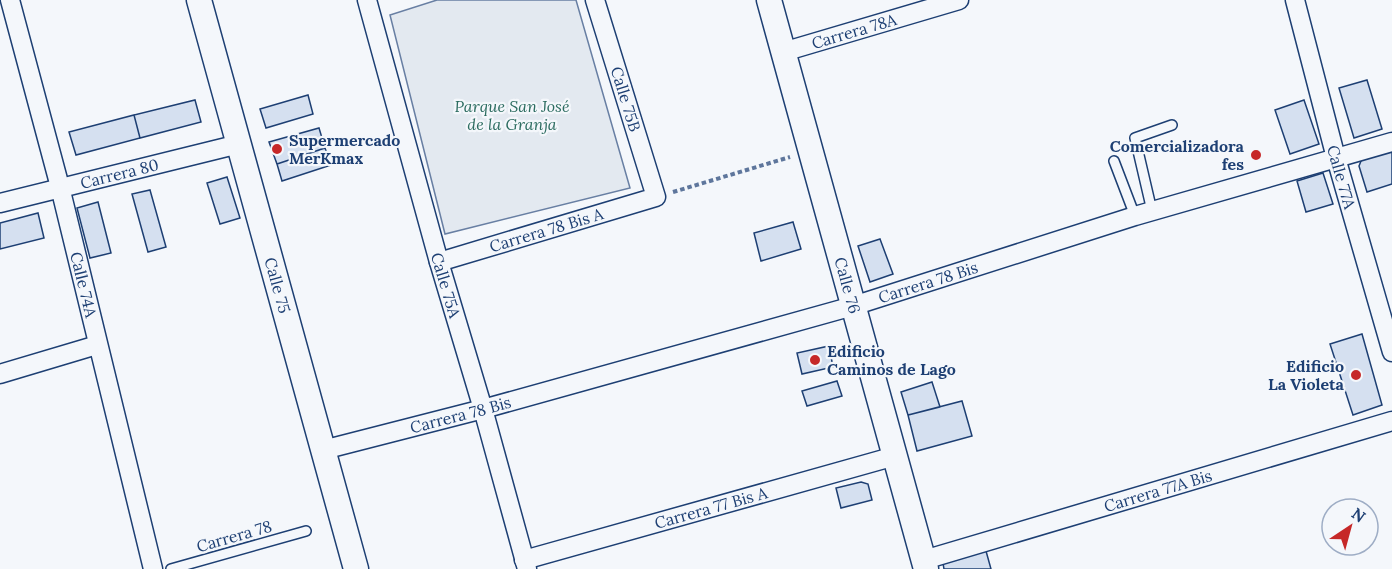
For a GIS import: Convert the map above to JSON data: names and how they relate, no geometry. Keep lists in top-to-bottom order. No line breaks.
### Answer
{"streets":{"street":["Carrera 78A","Calle 75B","Carrera 80","Calle 77A","Carrera 78 Bis A","Carrera 78 Bis","Calle 74A","Calle 75","Calle 75A","Calle 76","Carrera 77A Bis","Carrera 77 Bis A"],"lane":["Carrera 78"]},"crossings":[["Carrera 78A","Calle 76"],["Calle 75B","Carrera 78 Bis A"],["Carrera 80","Calle 74A"],["Carrera 80","Calle 75"],["Calle 77A","Carrera 78 Bis"],["Carrera 78 Bis A","Calle 75A"],["Carrera 78 Bis","Calle 75"],["Carrera 78 Bis","Calle 75A"],["Carrera 78 Bis","Calle 76"],["Calle 75A","Carrera 77 Bis A"],["Calle 76","Carrera 77A Bis"],["Calle 76","Carrera 77 Bis A"]],"parks":["Parque San José de la Granja"],"places":["Supermercado MerKmax","Comercializadora fes","Edificio Caminos de Lago","Edificio La Violeta"],"north":"top right"}
